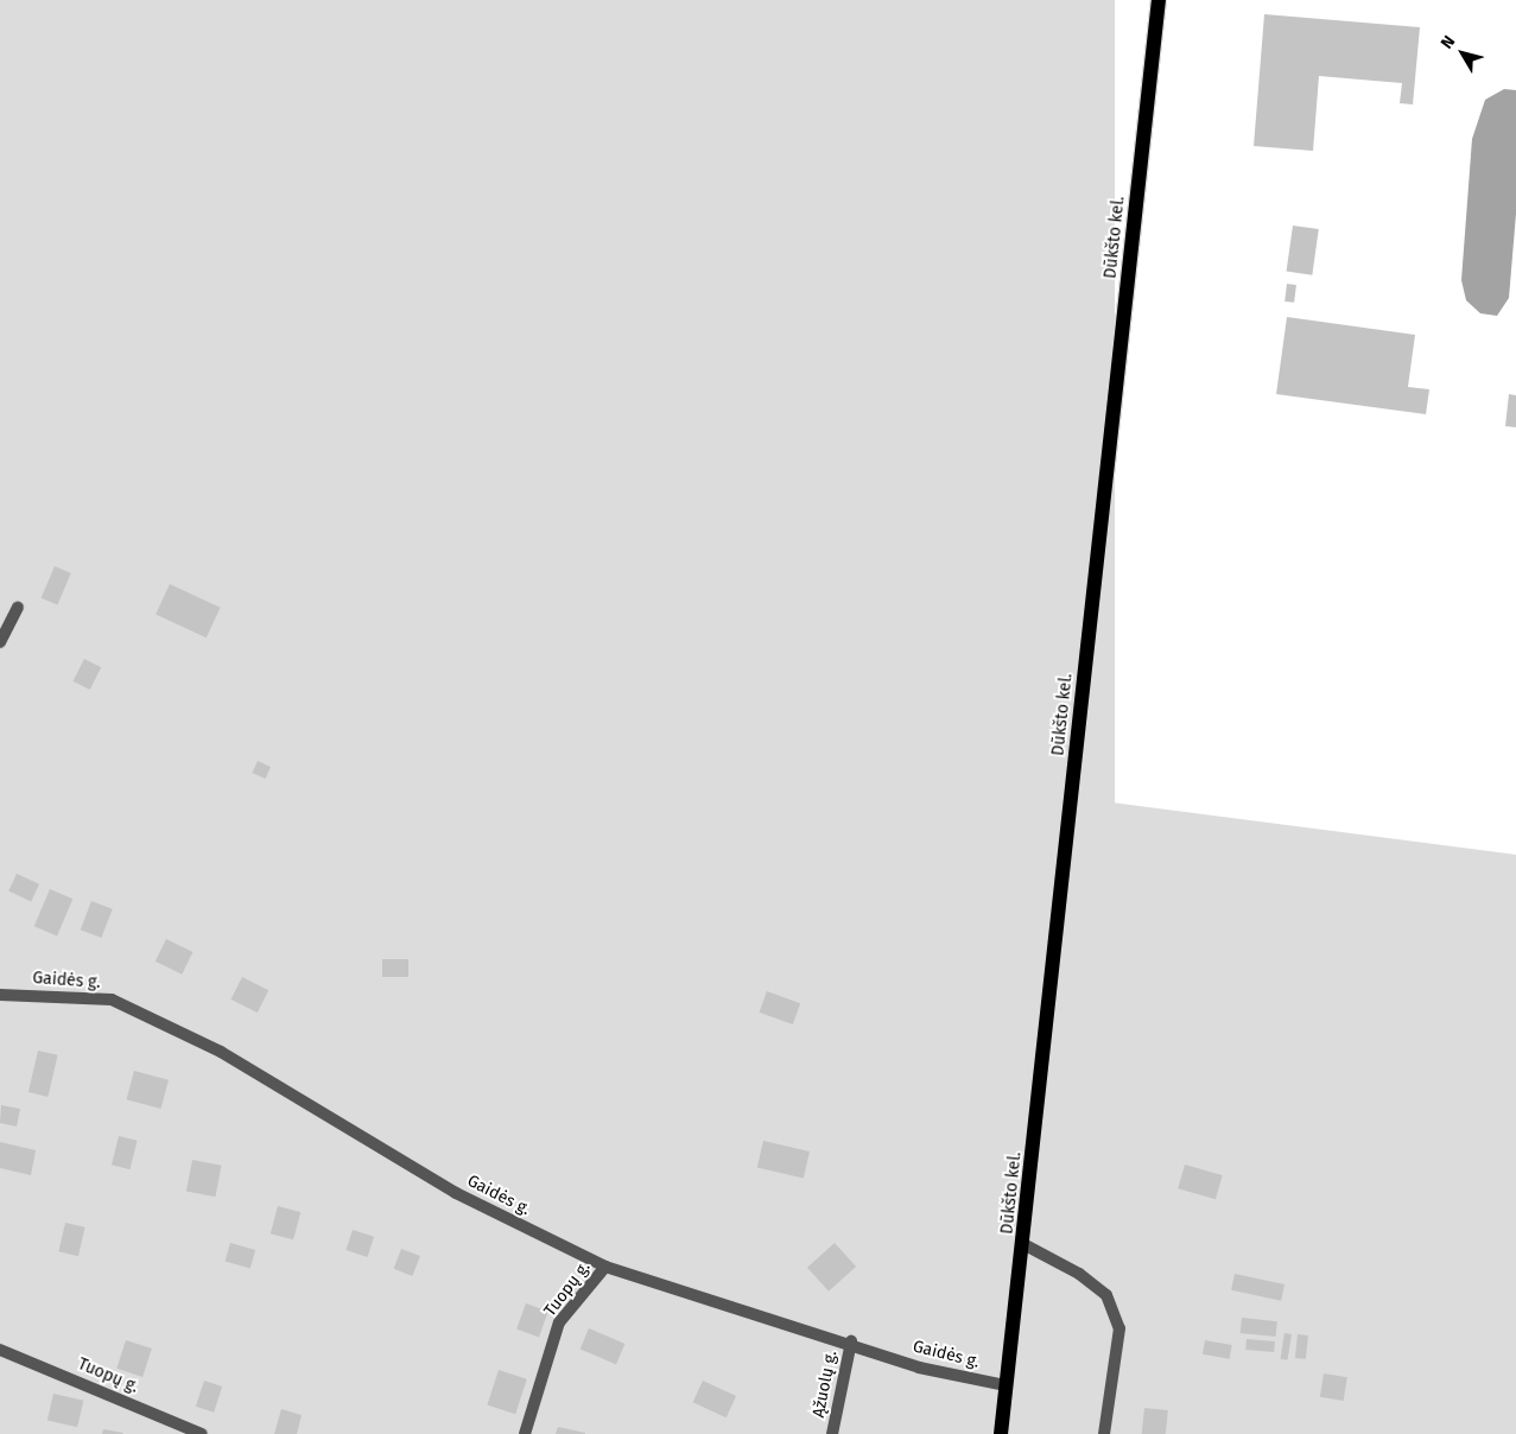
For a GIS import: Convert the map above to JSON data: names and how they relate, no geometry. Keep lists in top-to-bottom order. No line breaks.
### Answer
{"streets":{"main road":["Dūkšto kel."],"street":["Gaidės g.","Tuopų g.","Ąžuolų g."]},"crossings":[["Dūkšto kel.","Gaidės g."],["Gaidės g.","Tuopų g."],["Gaidės g.","Ąžuolų g."]],"north":"top left"}
